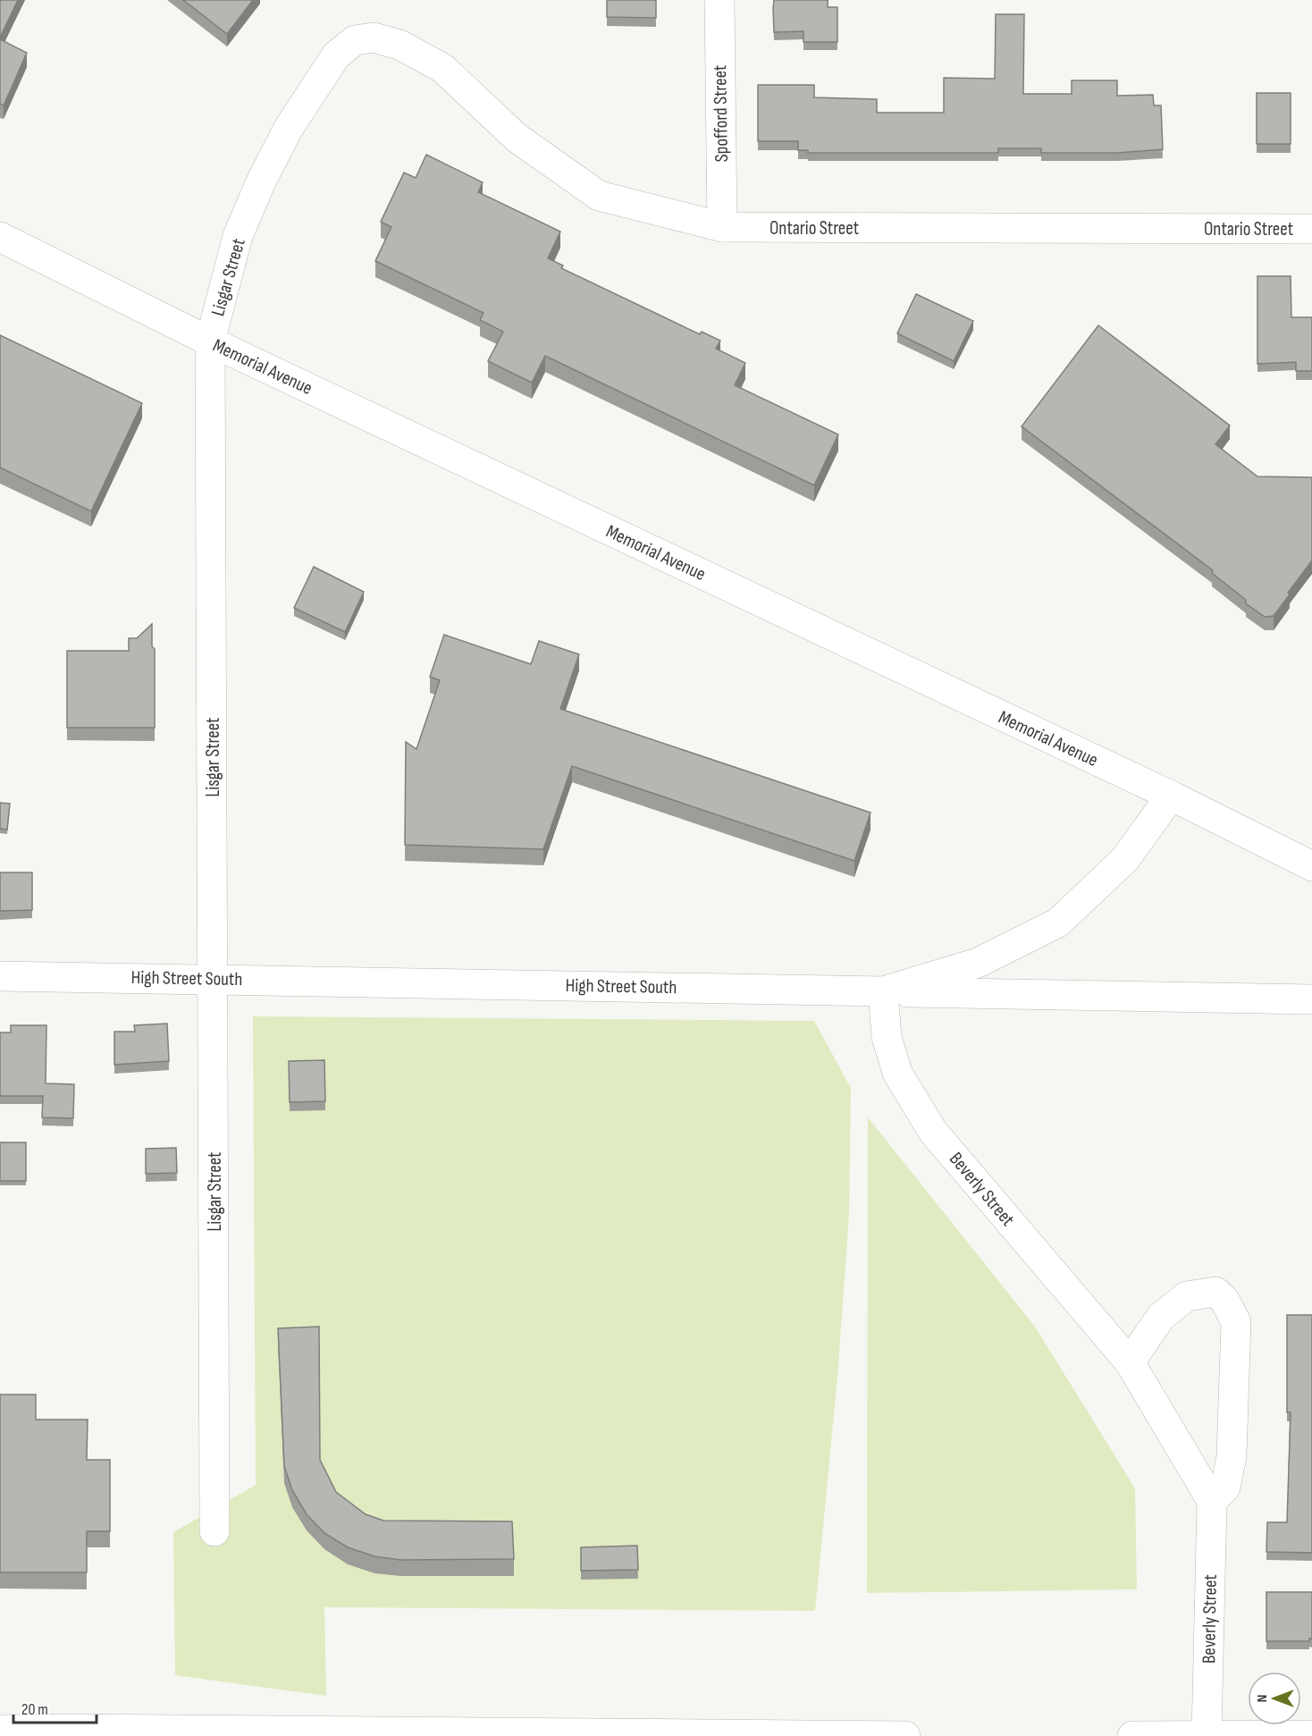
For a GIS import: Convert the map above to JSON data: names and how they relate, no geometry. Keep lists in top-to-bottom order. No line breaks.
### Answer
{"streets":{"street":["Spofford Street","Ontario Street","Lisgar Street","Memorial Avenue","High Street South","Beverly Street"]},"crossings":[["Spofford Street","Ontario Street"],["Ontario Street","Lisgar Street"],["Lisgar Street","Memorial Avenue"],["Lisgar Street","High Street South"],["Memorial Avenue","High Street South"],["High Street South","Beverly Street"]],"scale_bar":"20 m","north":"left"}
